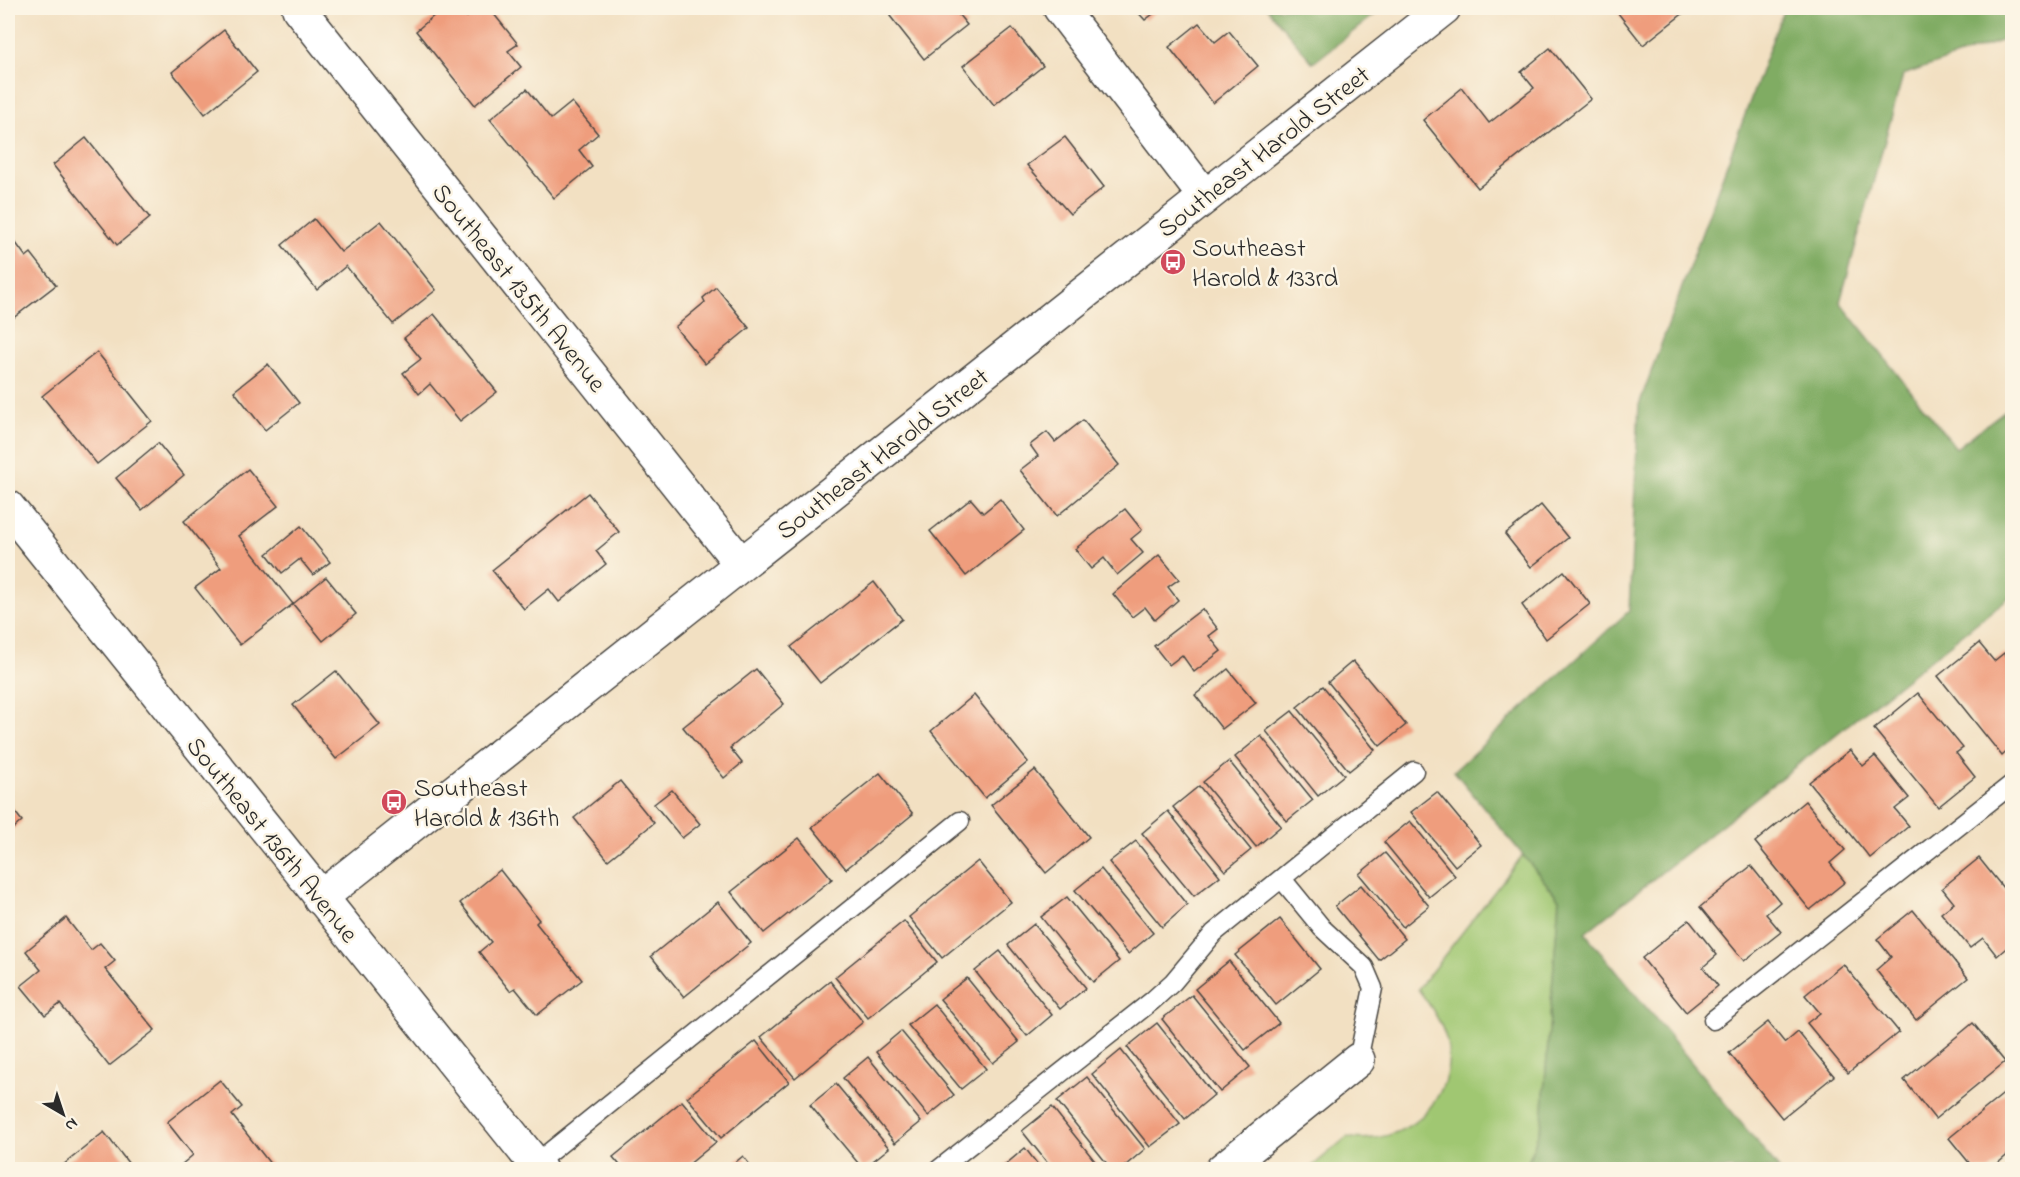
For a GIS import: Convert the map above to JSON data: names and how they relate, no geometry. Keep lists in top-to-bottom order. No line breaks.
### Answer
{"streets":{"street":["Southeast Harold Street","Southeast 135th Avenue","Southeast 136th Avenue"]},"crossings":[["Southeast Harold Street","Southeast 135th Avenue"],["Southeast Harold Street","Southeast 136th Avenue"]],"places":{"bus stop":["Southeast Harold & 133rd","Southeast Harold & 136th"]},"north":"bottom right"}
